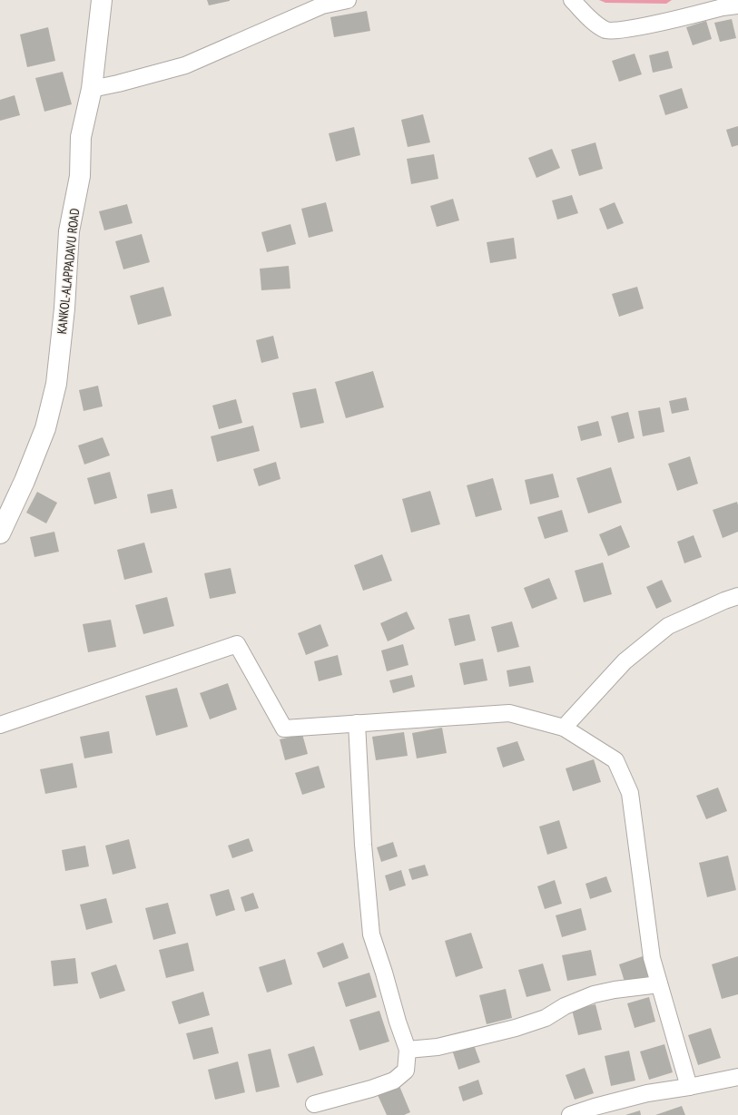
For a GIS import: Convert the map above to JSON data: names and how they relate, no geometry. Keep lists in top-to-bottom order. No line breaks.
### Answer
{"streets":{"main road":["KANKOL-ALAPPADAVU ROAD"]}}
